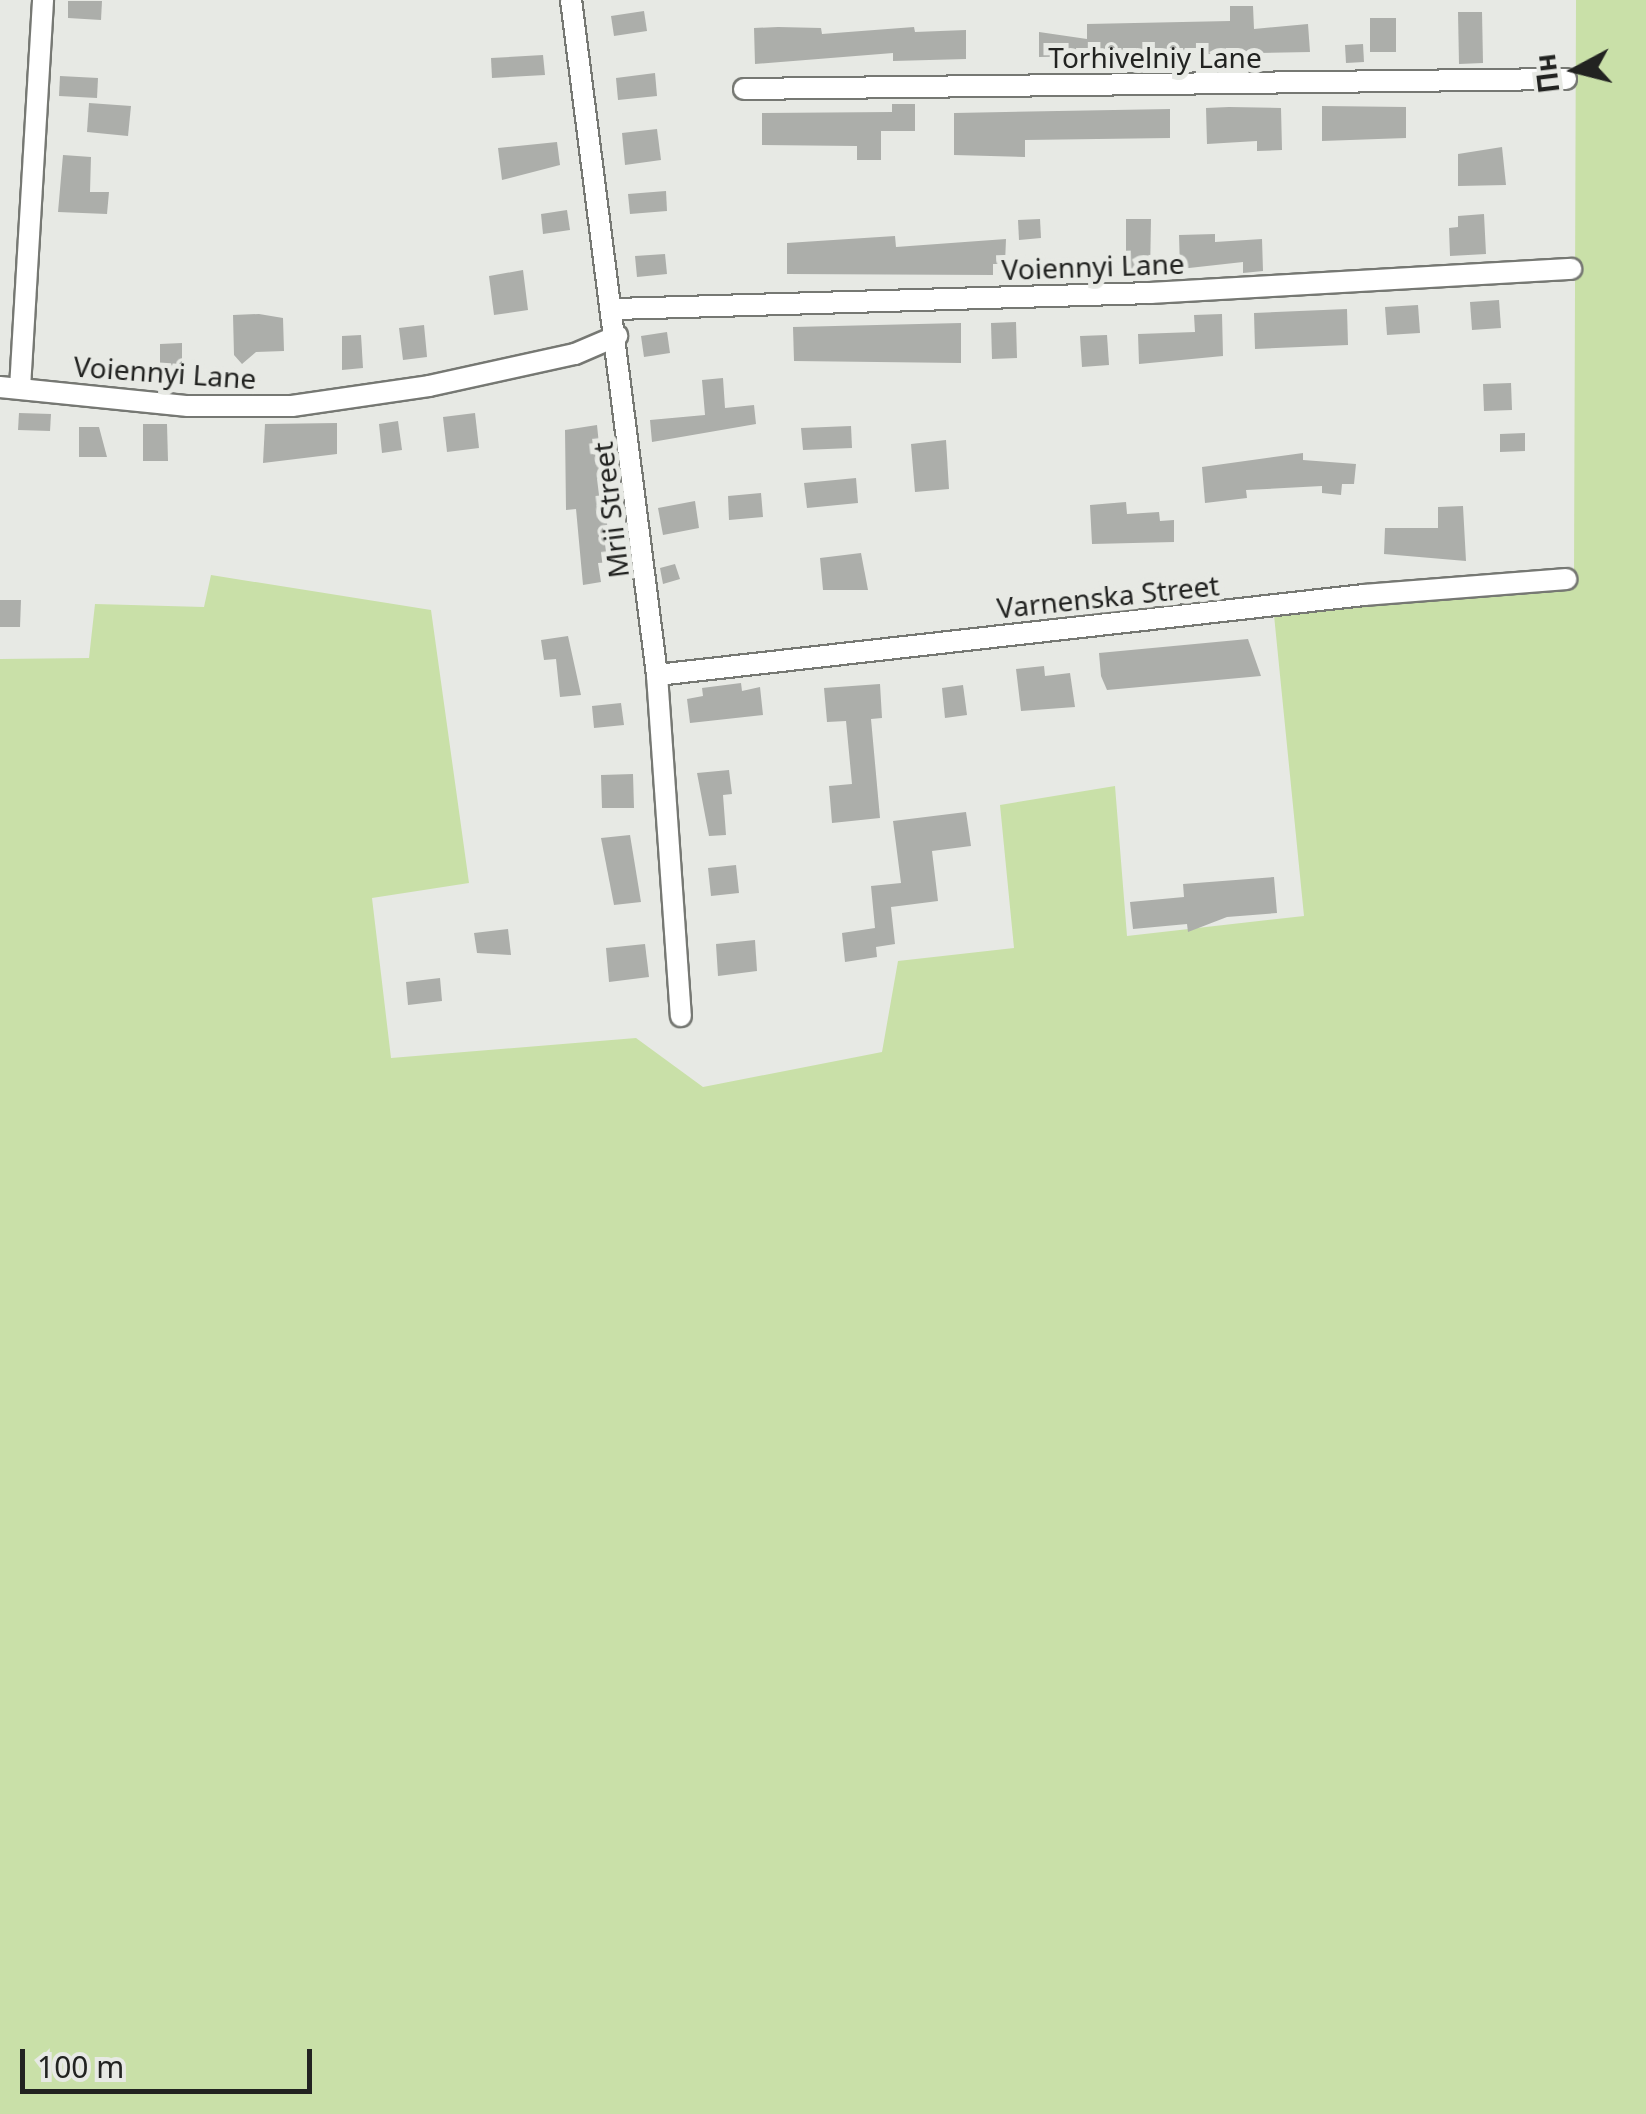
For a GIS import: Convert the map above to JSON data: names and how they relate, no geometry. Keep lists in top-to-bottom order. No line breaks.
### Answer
{"streets":{"street":["Torhivelniy Lane","Voiennyi Lane","Mrii Street","Varnenska Street"]},"crossings":[["Voiennyi Lane","Mrii Street"],["Mrii Street","Varnenska Street"]],"scale_bar":"100 m","north":"left"}
